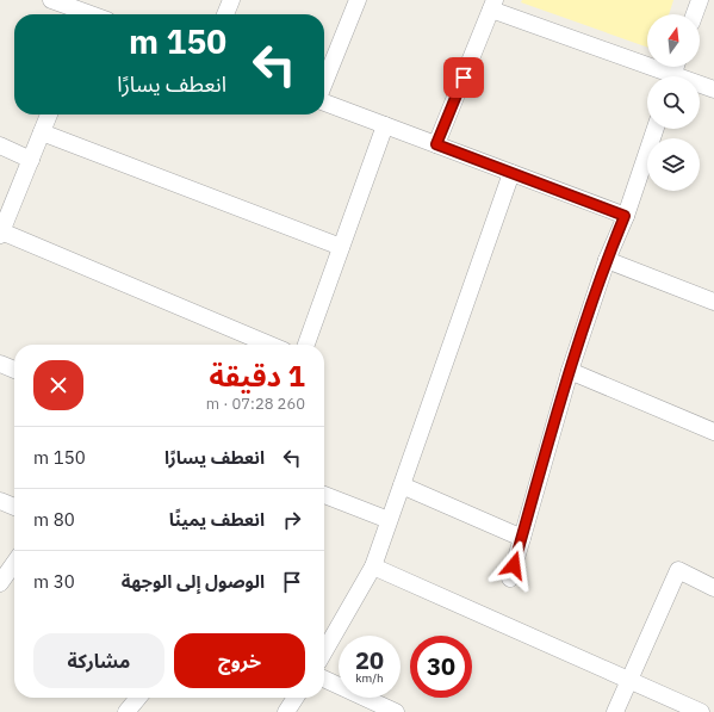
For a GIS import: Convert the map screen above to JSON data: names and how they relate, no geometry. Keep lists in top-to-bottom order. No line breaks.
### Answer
{"north":"top","page":{"turn":["150 m","انعطف يسارًا"],"heading":["1 دقيقة","260 m · 07:28"],"list":[{"name":"انعطف يسارًا","value":"150 m"},{"name":"انعطف يمينًا","value":"80 m"},{"name":"الوصول إلى الوجهة","value":"30 m"}],"buttons":["خروج","مشاركة"],"speed":"20 km/h","limit":"30"}}
